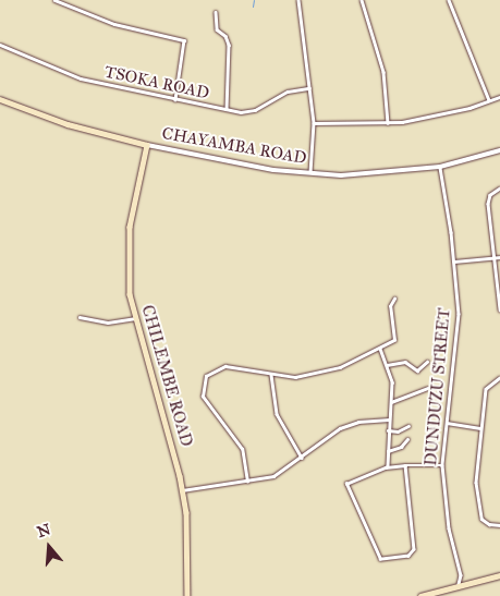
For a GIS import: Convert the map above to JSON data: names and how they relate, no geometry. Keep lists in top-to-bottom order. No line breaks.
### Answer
{"streets":{"main road":["CHAYAMBA ROAD","CHILEMBE ROAD"],"street":["TSOKA ROAD","DUNDUZU STREET"]},"crossings":[["CHAYAMBA ROAD","CHILEMBE ROAD"],["CHAYAMBA ROAD","DUNDUZU STREET"]],"north":"top"}
